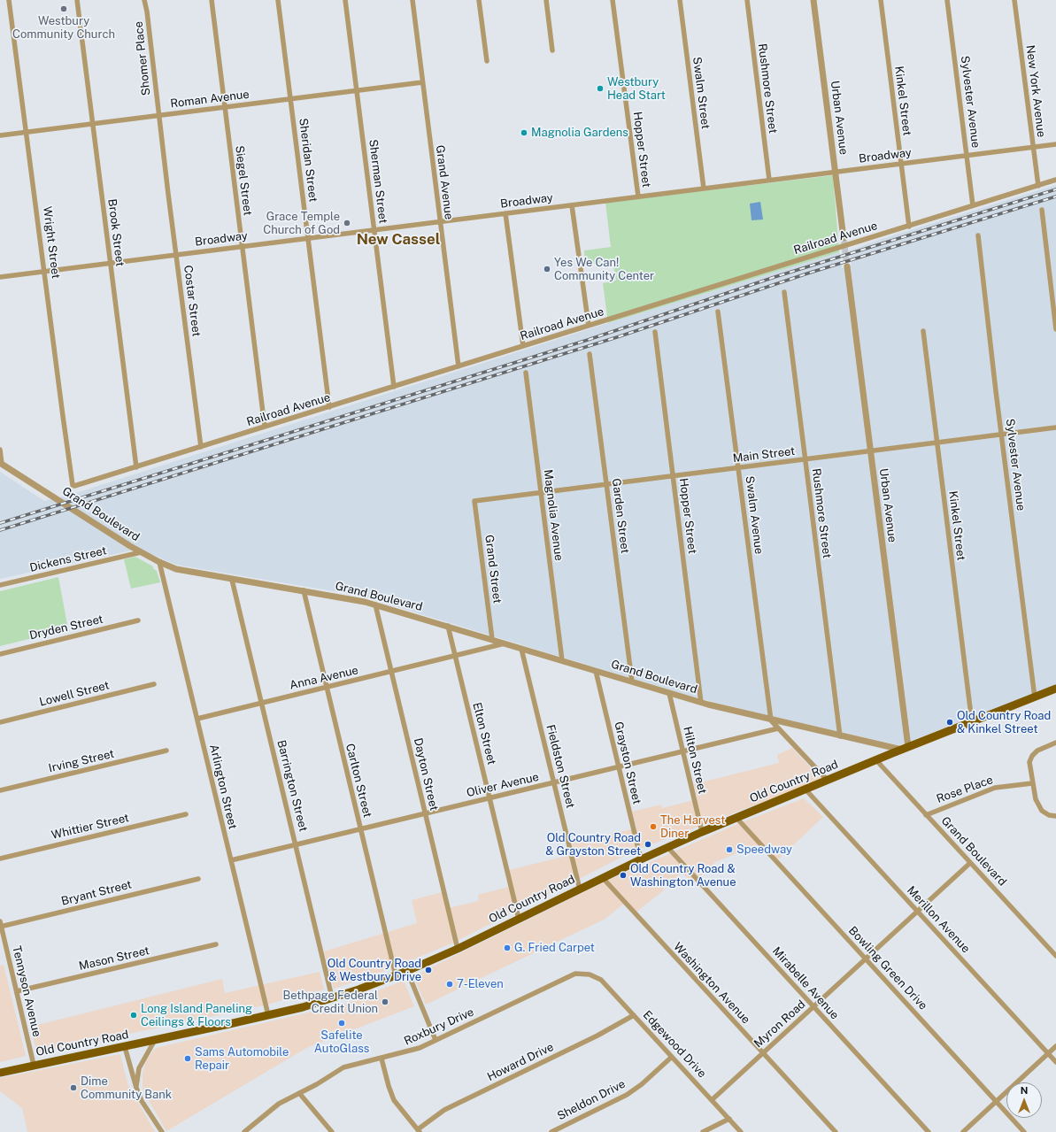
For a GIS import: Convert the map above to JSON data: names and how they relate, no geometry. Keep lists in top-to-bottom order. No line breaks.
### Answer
{"streets":{"main road":["Old Country Road"],"street":["Shomer Place","Rushmore Street","New York Avenue","Swalm Street","Roman Avenue","Kinkel Street","Sylvester Avenue","Urban Avenue","Hopper Street","Broadway","Sheridan Street","Siegel Street","Sherman Street","Grand Avenue","Brook Street","Railroad Avenue","Wright Street","Costar Street","Main Street","Grand Boulevard","Magnolia Avenue","Swalm Avenue","Garden Street","Dickens Street","Grand Street","Dryden Street","Anna Avenue","Lowell Street","Elton Street","Hilton Street","Irving Street","Grayston Street","Fieldston Street","Dayton Street","Carlton Street","Oliver Avenue","Barrington Street","Arlington Street","Rose Place","Whittier Street","Bryant Street","Merillon Avenue","Mason Street","Bowling Green Drive","Washington Avenue","Mirabelle Avenue","Tennyson Avenue","Myron Road","Roxbury Drive","Edgewood Drive","Howard Drive","Sheldon Drive"]},"crossings":[["Shomer Place","Roman Avenue"],["Shomer Place","Costar Street"],["Rushmore Street","Broadway"],["Rushmore Street","Main Street"],["Rushmore Street","Grand Boulevard"],["New York Avenue","Broadway"],["New York Avenue","Railroad Avenue"],["Swalm Street","Broadway"],["Roman Avenue","Sheridan Street"],["Roman Avenue","Siegel Street"],["Roman Avenue","Sherman Street"],["Roman Avenue","Grand Avenue"],["Roman Avenue","Brook Street"],["Roman Avenue","Wright Street"],["Roman Avenue","Costar Street"],["Kinkel Street","Broadway"],["Kinkel Street","Railroad Avenue"],["Kinkel Street","Main Street"],["Kinkel Street","Old Country Road"],["Sylvester Avenue","Broadway"],["Sylvester Avenue","Railroad Avenue"],["Sylvester Avenue","Main Street"],["Sylvester Avenue","Old Country Road"],["Urban Avenue","Broadway"],["Urban Avenue","Main Street"],["Urban Avenue","Grand Boulevard"],["Urban Avenue","Old Country Road"],["Hopper Street","Broadway"],["Hopper Street","Main Street"],["Hopper Street","Grand Boulevard"],["Broadway","Sheridan Street"],["Broadway","Siegel Street"],["Broadway","Sherman Street"],["Broadway","Grand Avenue"],["Broadway","Brook Street"],["Broadway","Wright Street"],["Broadway","Costar Street"],["Sheridan Street","Railroad Avenue"],["Siegel Street","Railroad Avenue"],["Sherman Street","Railroad Avenue"],["Grand Avenue","Railroad Avenue"],["Brook Street","Railroad Avenue"],["Railroad Avenue","Wright Street"],["Railroad Avenue","Costar Street"],["Main Street","Magnolia Avenue"],["Main Street","Swalm Avenue"],["Main Street","Garden Street"],["Main Street","Grand Street"],["Grand Boulevard","Magnolia Avenue"],["Grand Boulevard","Swalm Avenue"],["Grand Boulevard","Garden Street"],["Grand Boulevard","Dickens Street"],["Grand Boulevard","Grand Street"],["Grand Boulevard","Anna Avenue"],["Grand Boulevard","Hilton Street"],["Grand Boulevard","Grayston Street"],["Grand Boulevard","Fieldston Street"],["Grand Boulevard","Dayton Street"],["Grand Boulevard","Carlton Street"],["Grand Boulevard","Old Country Road"],["Grand Boulevard","Barrington Street"],["Grand Boulevard","Arlington Street"],["Grand Boulevard","Rose Place"],["Grand Boulevard","Myron Road"],["Anna Avenue","Elton Street"],["Anna Avenue","Dayton Street"],["Anna Avenue","Carlton Street"],["Anna Avenue","Barrington Street"],["Anna Avenue","Arlington Street"],["Elton Street","Old Country Road"],["Elton Street","Oliver Avenue"],["Hilton Street","Old Country Road"],["Hilton Street","Oliver Avenue"],["Grayston Street","Old Country Road"],["Grayston Street","Oliver Avenue"],["Fieldston Street","Old Country Road"],["Fieldston Street","Oliver Avenue"],["Dayton Street","Old Country Road"],["Dayton Street","Oliver Avenue"],["Carlton Street","Old Country Road"],["Carlton Street","Oliver Avenue"],["Old Country Road","Barrington Street"],["Old Country Road","Arlington Street"],["Old Country Road","Merillon Avenue"],["Old Country Road","Bowling Green Drive"],["Old Country Road","Washington Avenue"],["Old Country Road","Mirabelle Avenue"],["Old Country Road","Tennyson Avenue"],["Oliver Avenue","Barrington Street"],["Oliver Avenue","Arlington Street"],["Bryant Street","Tennyson Avenue"],["Merillon Avenue","Myron Road"],["Mason Street","Tennyson Avenue"],["Bowling Green Drive","Myron Road"],["Washington Avenue","Myron Road"],["Mirabelle Avenue","Myron Road"],["Myron Road","Edgewood Drive"],["Roxbury Drive","Edgewood Drive"],["Edgewood Drive","Howard Drive"],["Edgewood Drive","Sheldon Drive"]],"districts":["New Cassel"],"places":["Westbury Community Church","Westbury Head Start","Magnolia Gardens","Grace Temple Church of God","Yes We Can! Community Center","Old Country Road & Kinkel Street","The Harvest Diner","Old Country Road & Grayston Street","Speedway","Old Country Road & Washington Avenue","G. Fried Carpet","Old Country Road & Westbury Drive","7-Eleven","Bethpage Federal Credit Union","Long Island Paneling Ceilings & Floors","Safelite AutoGlass","Sams Automobile Repair","Dime Community Bank"],"north":"top"}
